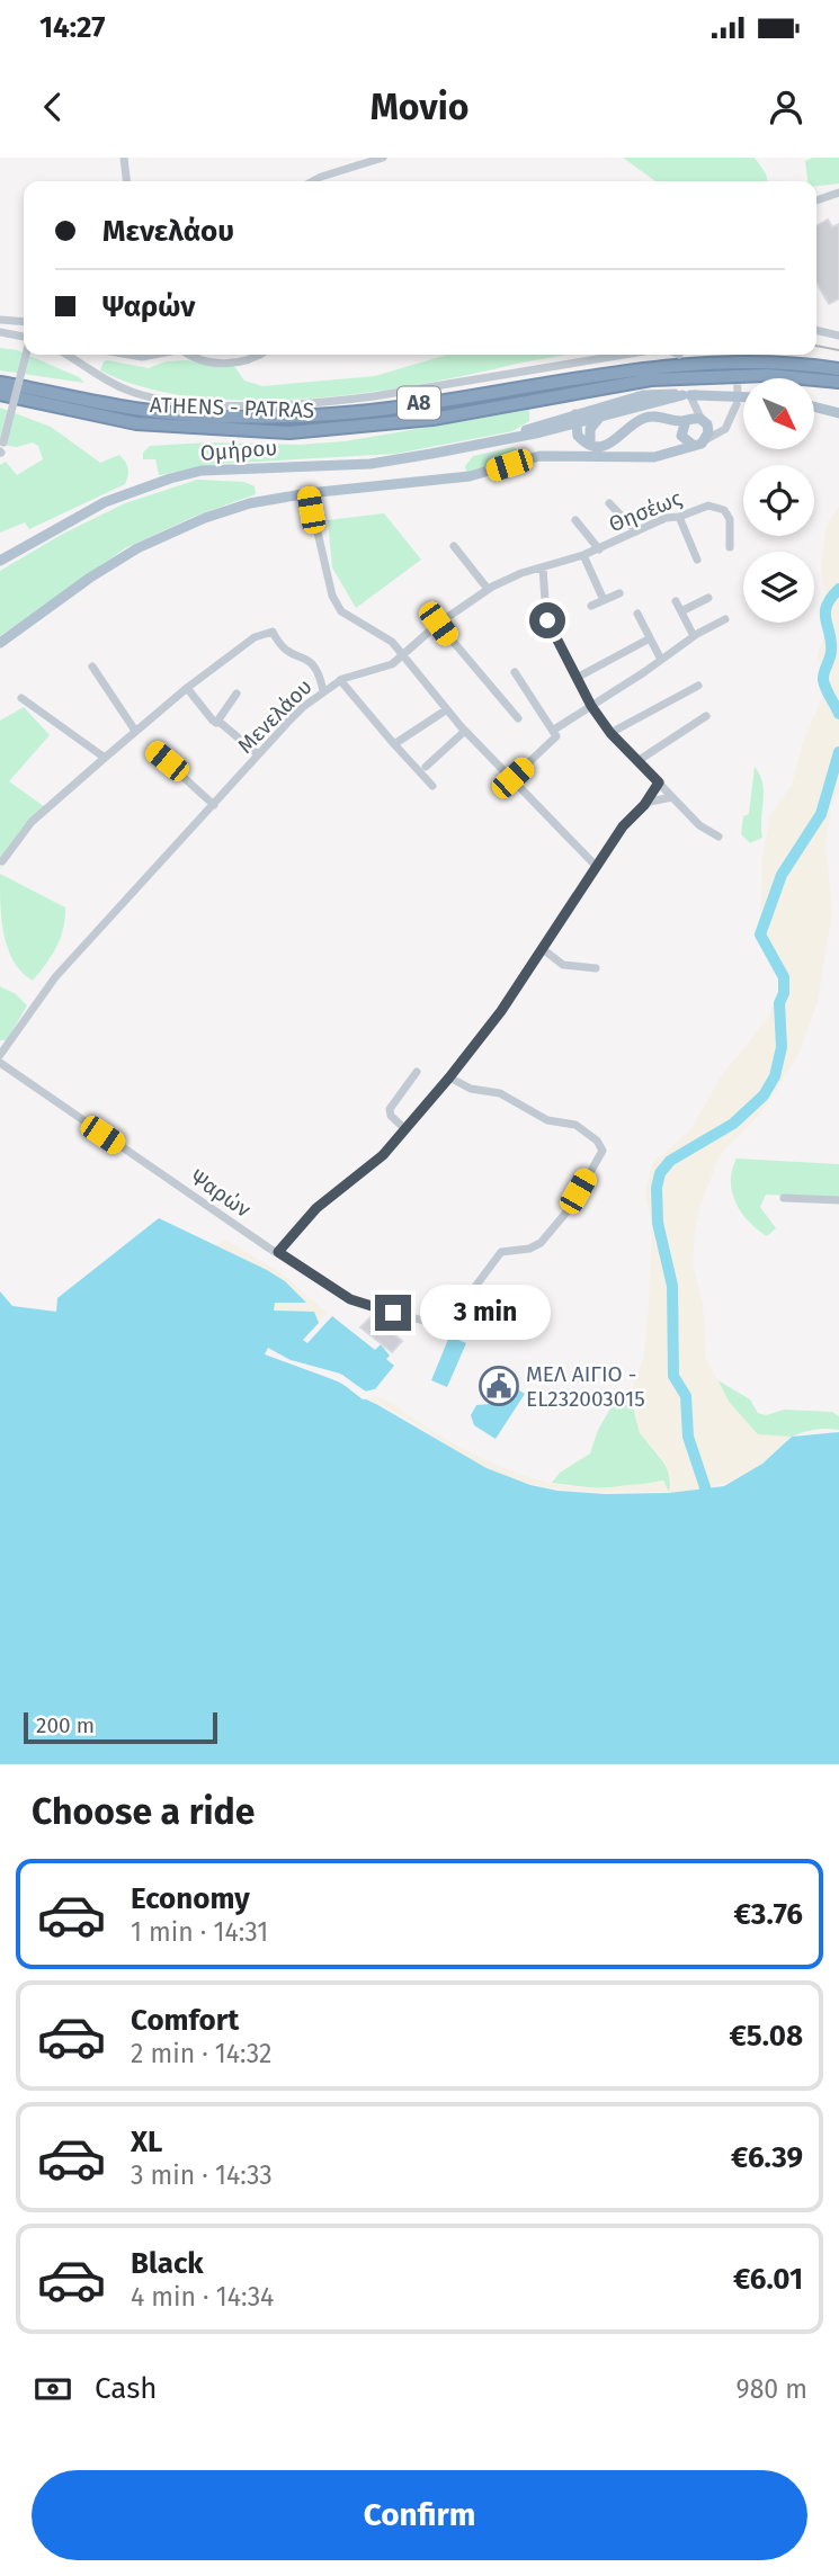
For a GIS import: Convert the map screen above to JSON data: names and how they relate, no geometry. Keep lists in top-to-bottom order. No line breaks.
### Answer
{"streets":{"highway":["Α8","ATHENS - PATRAS"],"main road":["Ομήρου"],"street":["Θησέως","Μενελάου","Ψαρών"]},"crossings":[["Θησέως","Μενελάου"]],"places":{"public building":["ΜΕΛ ΑΙΓΙΟ - EL232003015"]},"scale_bar":"200 m","north":"bottom right","page":{"status":"14:27","header":"Movio","banner":["Μενελάου","Ψαρών"],"bubble":"3 min","scale":"200 m","heading":"Choose a ride","list":[{"name":"Economy","note":"1 min · 14:31","value":"€3.76"},{"name":"Comfort","note":"2 min · 14:32","value":"€5.08"},{"name":"XL","note":"3 min · 14:33","value":"€6.39"},{"name":"Black","note":"4 min · 14:34","value":"€6.01"}],"pay":["Cash","980 m"],"buttons":"Confirm"}}
